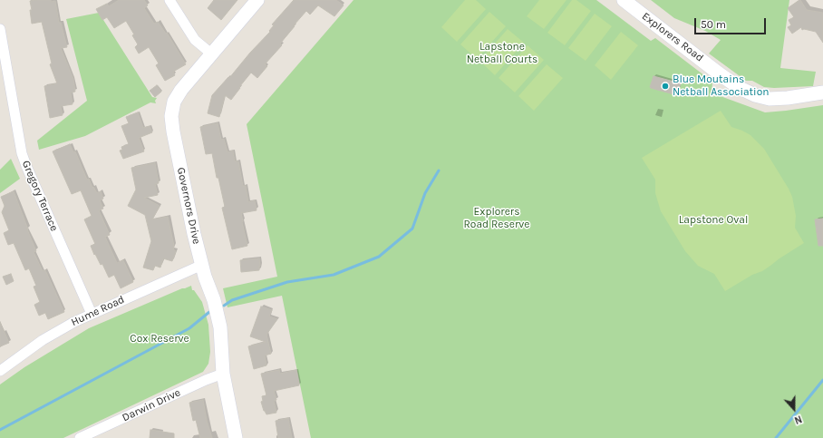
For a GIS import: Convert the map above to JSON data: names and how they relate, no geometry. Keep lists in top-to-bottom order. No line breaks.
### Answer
{"streets":{"main road":["Explorers Road","Governors Drive"],"street":["Gregory Terrace","Hume Road","Darwin Drive"]},"crossings":[["Gregory Terrace","Hume Road"],["Governors Drive","Hume Road"],["Governors Drive","Darwin Drive"]],"parks":["Lapstone Netball Courts","Explorers Road Reserve","Lapstone Oval","Cox Reserve"],"places":["Blue Moutains Netball Association"],"scale_bar":"50 m","north":"bottom"}
